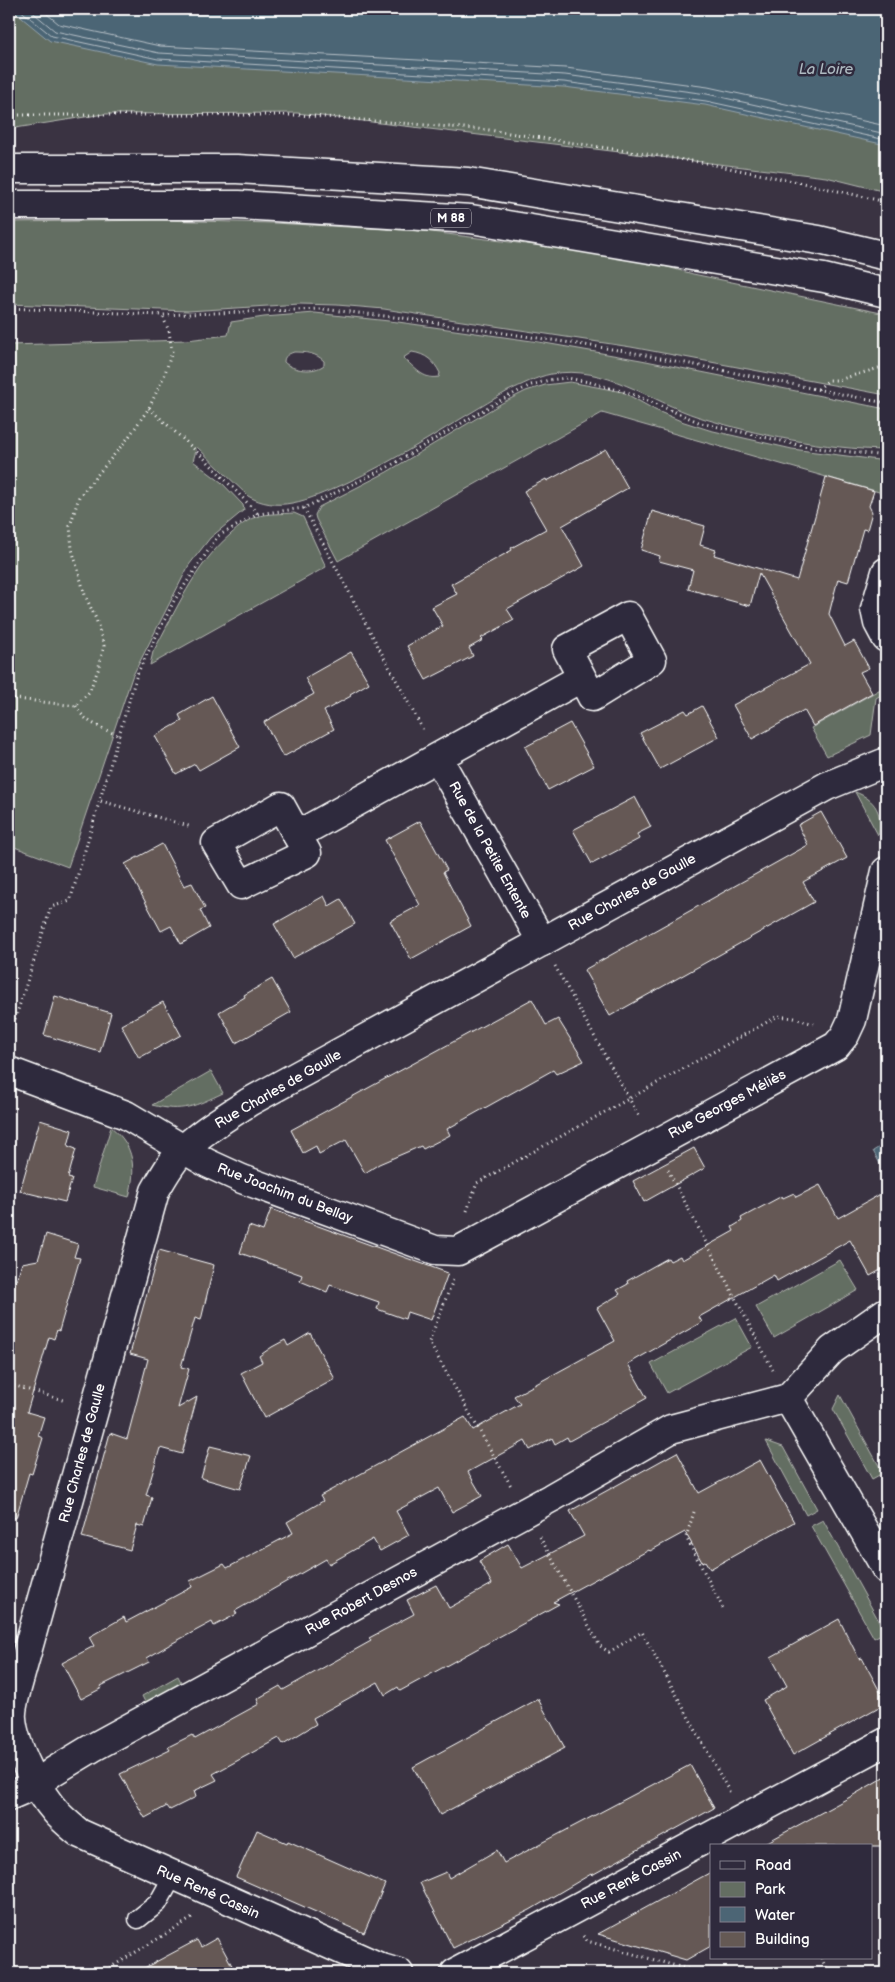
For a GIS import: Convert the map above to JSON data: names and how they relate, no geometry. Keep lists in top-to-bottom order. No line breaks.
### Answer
{"streets":{"main road":["M 88","Rue de la Petite Entente","Rue Charles de Gaulle","Rue Georges Méliès","Rue Joachim du Bellay","Rue Robert Desnos","Rue René Cassin"]},"crossings":[["Rue de la Petite Entente","Rue Charles de Gaulle"],["Rue Charles de Gaulle","Rue Joachim du Bellay"],["Rue Charles de Gaulle","Rue Robert Desnos"],["Rue Charles de Gaulle","Rue René Cassin"],["Rue Georges Méliès","Rue Joachim du Bellay"],["Rue Robert Desnos","Rue René Cassin"]],"water":["La Loire"],"legend":["Road","Park","Water","Building"]}
